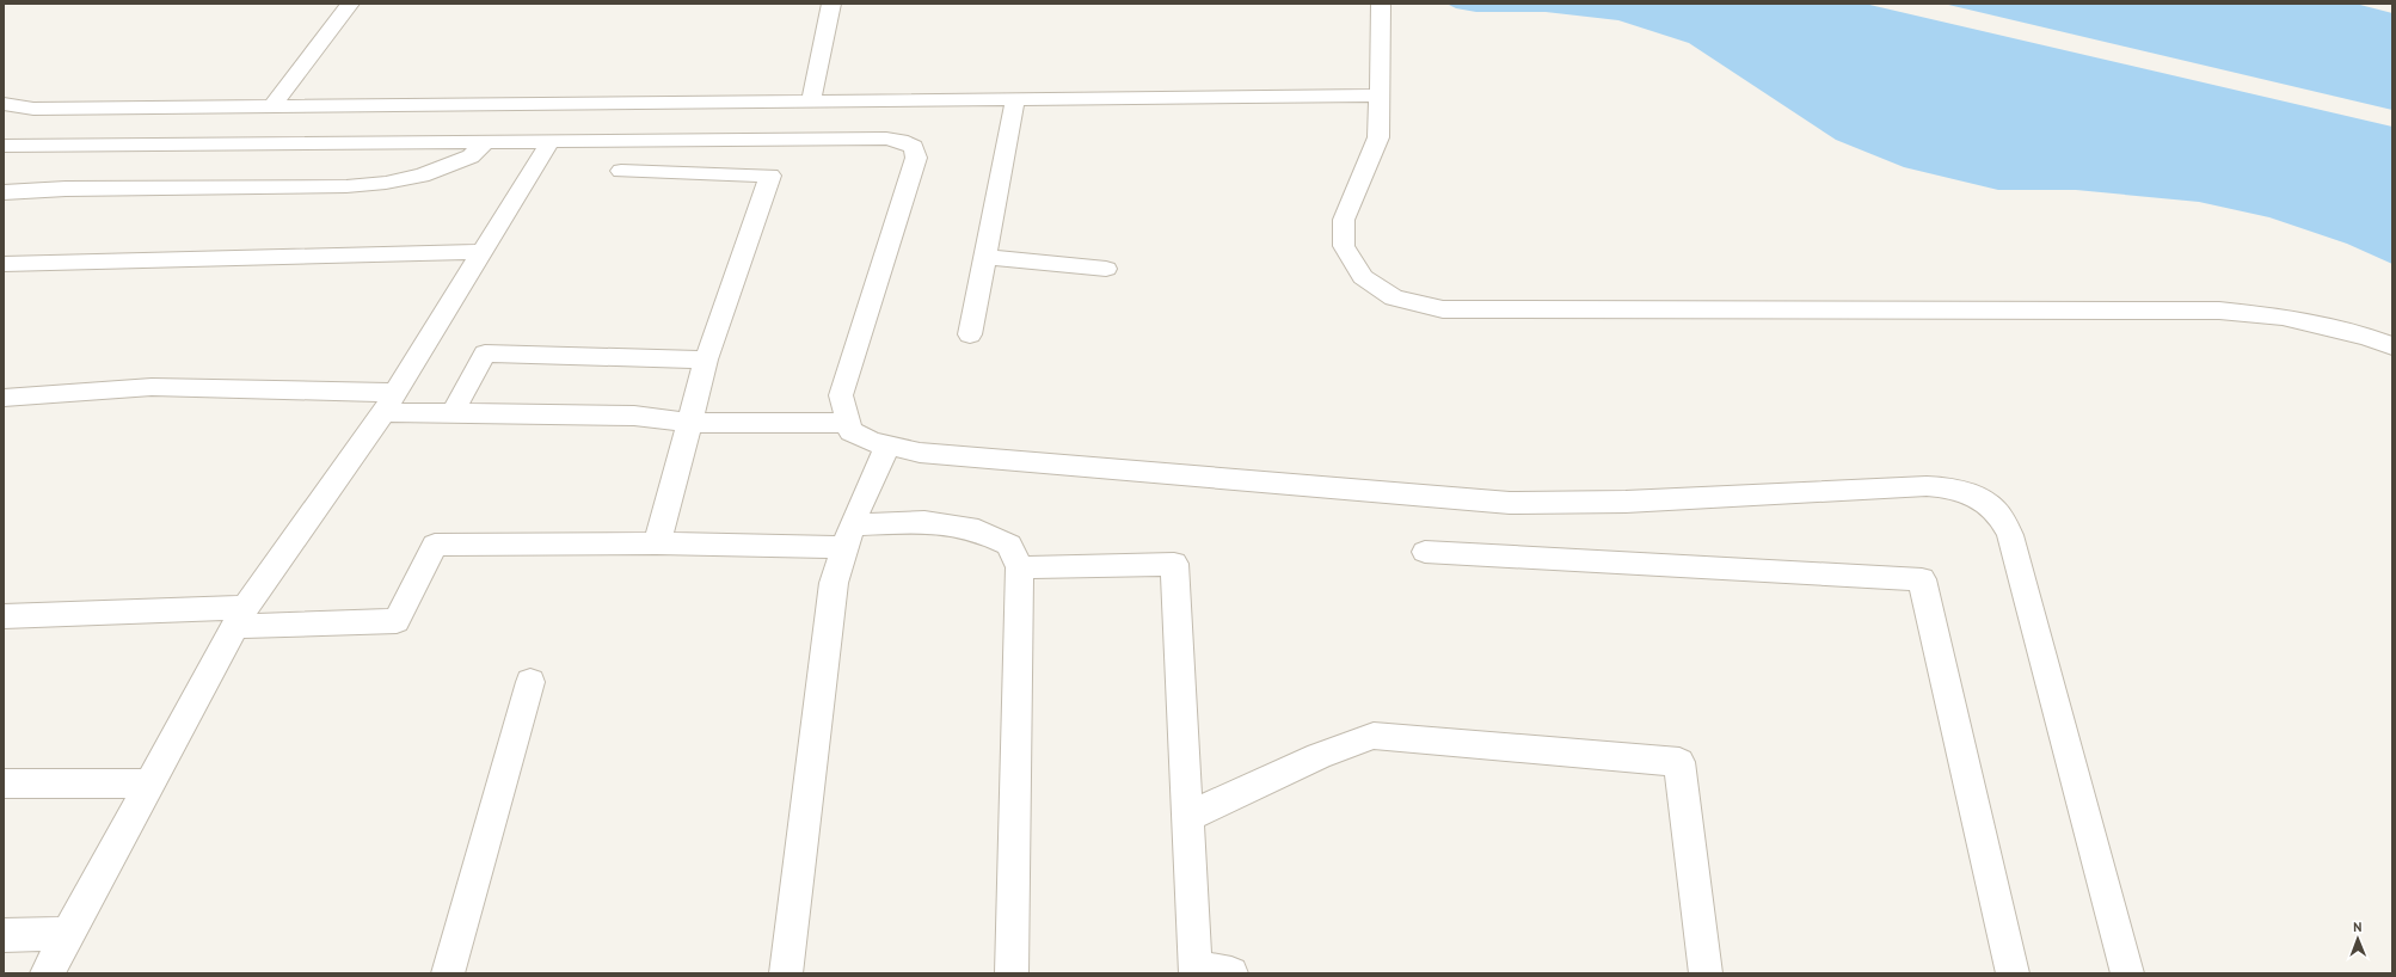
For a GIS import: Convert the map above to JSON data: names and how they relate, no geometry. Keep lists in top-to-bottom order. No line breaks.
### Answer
{"north":"top"}
